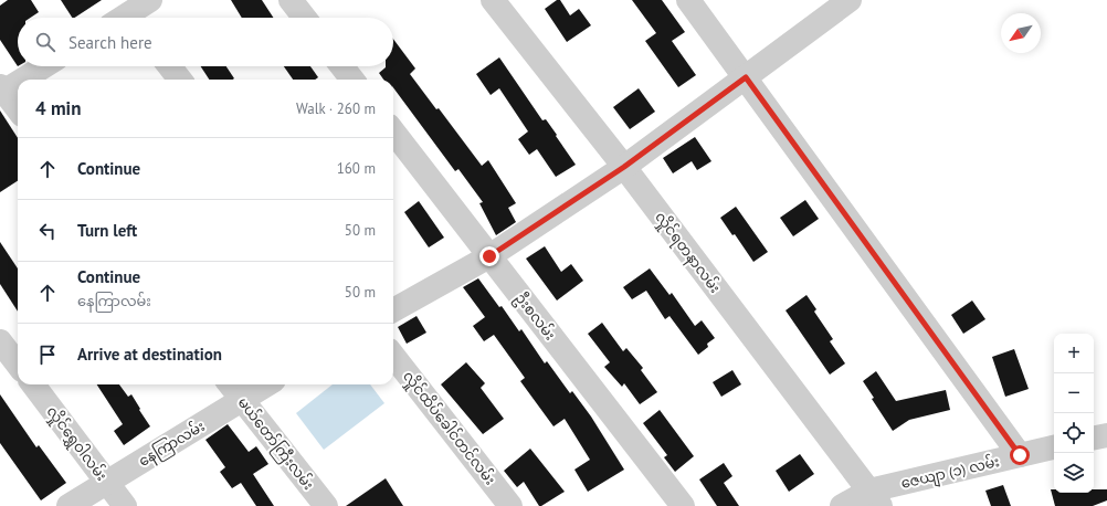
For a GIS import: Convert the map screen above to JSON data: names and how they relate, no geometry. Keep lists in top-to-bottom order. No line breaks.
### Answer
{"streets":{"street":["လှိုင်ရတနာလမ်း","ဦးစလမ်း","လှိုင်ထိပ်ခေါင်တင်လမ်း","လှိုင်ရွှေဝါလမ်း","နေကြာလမ်း","မယ်တော်ကြီးလမ်း","ဇေယျာ (၁) လမ်း"]},"crossings":[["လှိုင်ရတနာလမ်း","ဇေယျာ (၁) လမ်း"],["လှိုင်ရွှေဝါလမ်း","နေကြာလမ်း"],["နေကြာလမ်း","မယ်တော်ကြီးလမ်း"]],"north":"bottom left","page":{"search":"Search here","heading":["4 min","Walk · 260 m"],"list":[["Continue","160 m"],["Turn left","50 m"],["Continue","နေကြာလမ်း","50 m"],"Arrive at destination"],"map_buttons":["+","−"]}}
